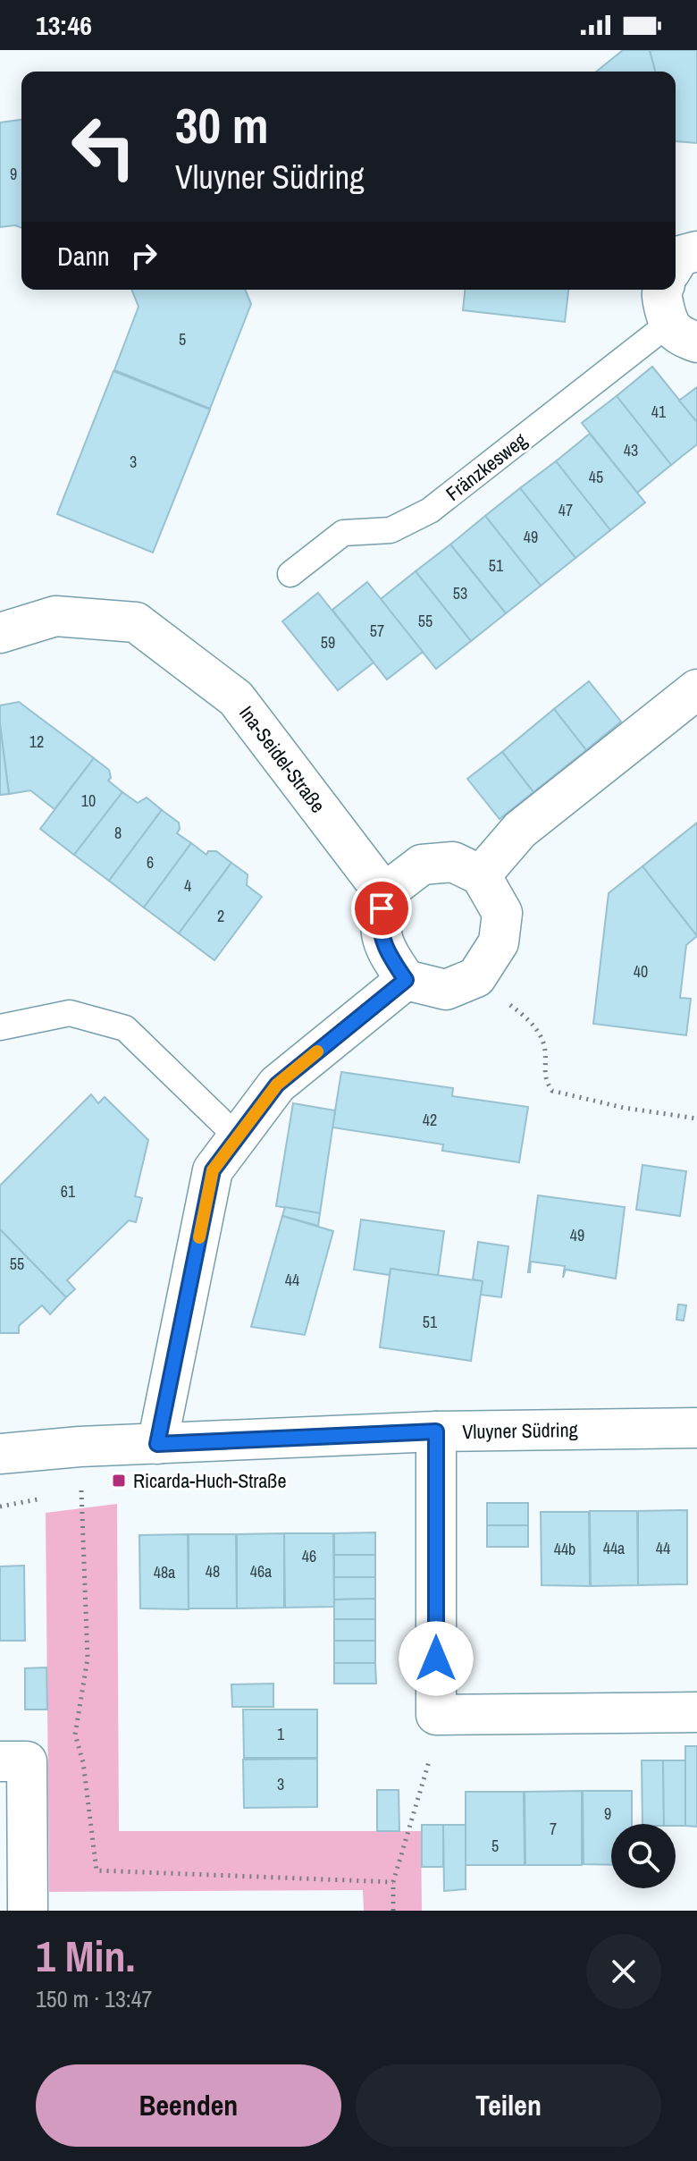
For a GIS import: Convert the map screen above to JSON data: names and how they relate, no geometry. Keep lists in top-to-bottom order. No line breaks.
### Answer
{"streets":{"street":["Fränzkesweg","Ina-Seidel-Straße","Vluyner Südring"]},"places":{"transit":["Ricarda-Huch-Straße"]},"house_numbers":["9","5","41","43","3","45","47","49","51","53","55","57","59","12","10","8","6","4","2","40","42","61","49","55","44","51","44a","44","44b","46","48","46a","48a","1","3","9","7","5"],"page":{"status":"13:46","turn":["30 m","Vluyner Südring"],"then":"Dann","heading":["1 Min.","150 m · 13:47"],"buttons":["Beenden","Teilen"]}}
